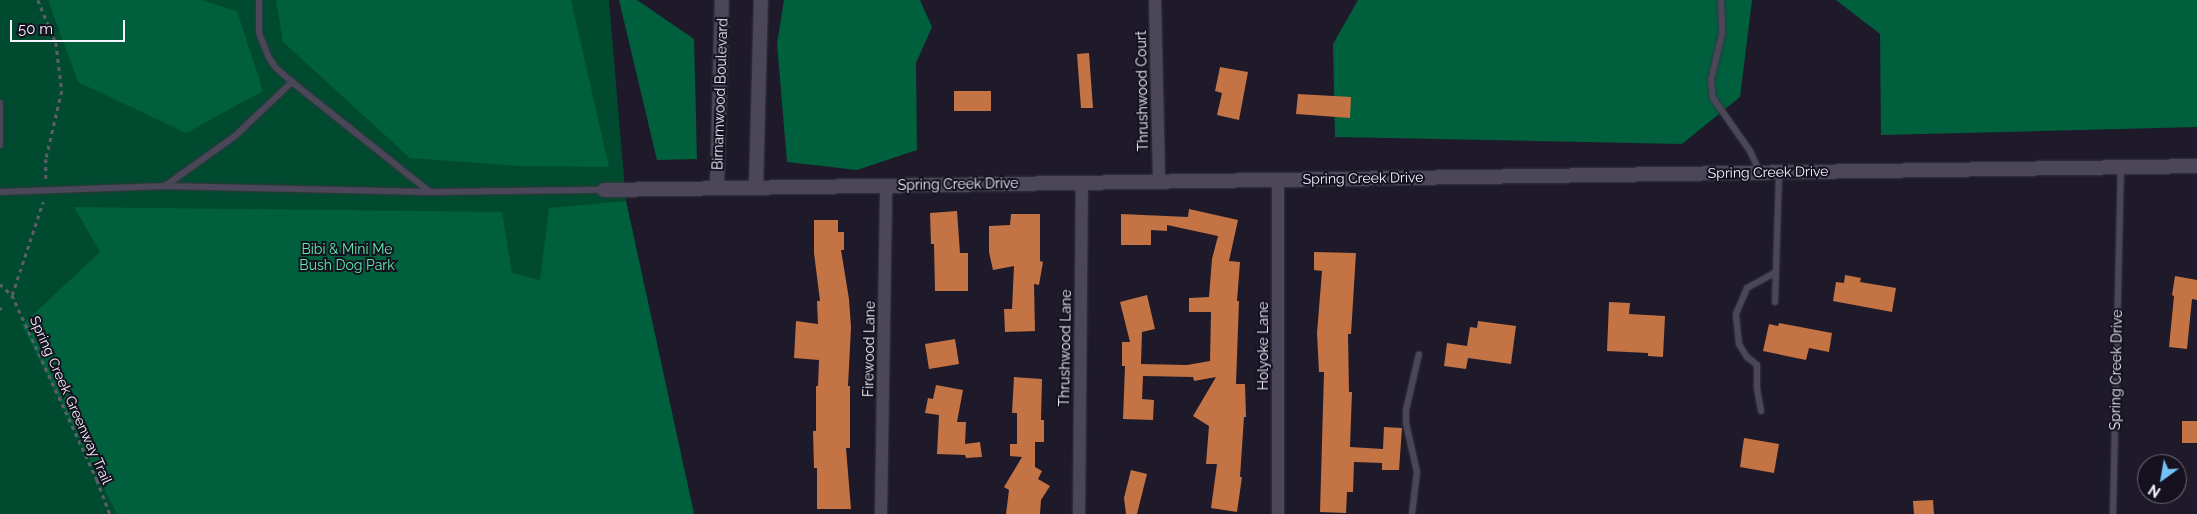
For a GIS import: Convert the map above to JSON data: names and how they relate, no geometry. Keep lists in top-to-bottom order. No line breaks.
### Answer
{"streets":{"street":["Thrushwood Court","Birnamwood Boulevard","Spring Creek Drive","Holyoke Lane","Thrushwood Lane","Firewood Lane"],"path":["Spring Creek Greenway Trail"]},"crossings":[["Thrushwood Court","Spring Creek Drive"],["Birnamwood Boulevard","Spring Creek Drive"],["Spring Creek Drive","Holyoke Lane"],["Spring Creek Drive","Thrushwood Lane"],["Spring Creek Drive","Firewood Lane"]],"parks":["Bibi & Mini Me Bush Dog Park"],"scale_bar":"50 m","north":"bottom left"}
